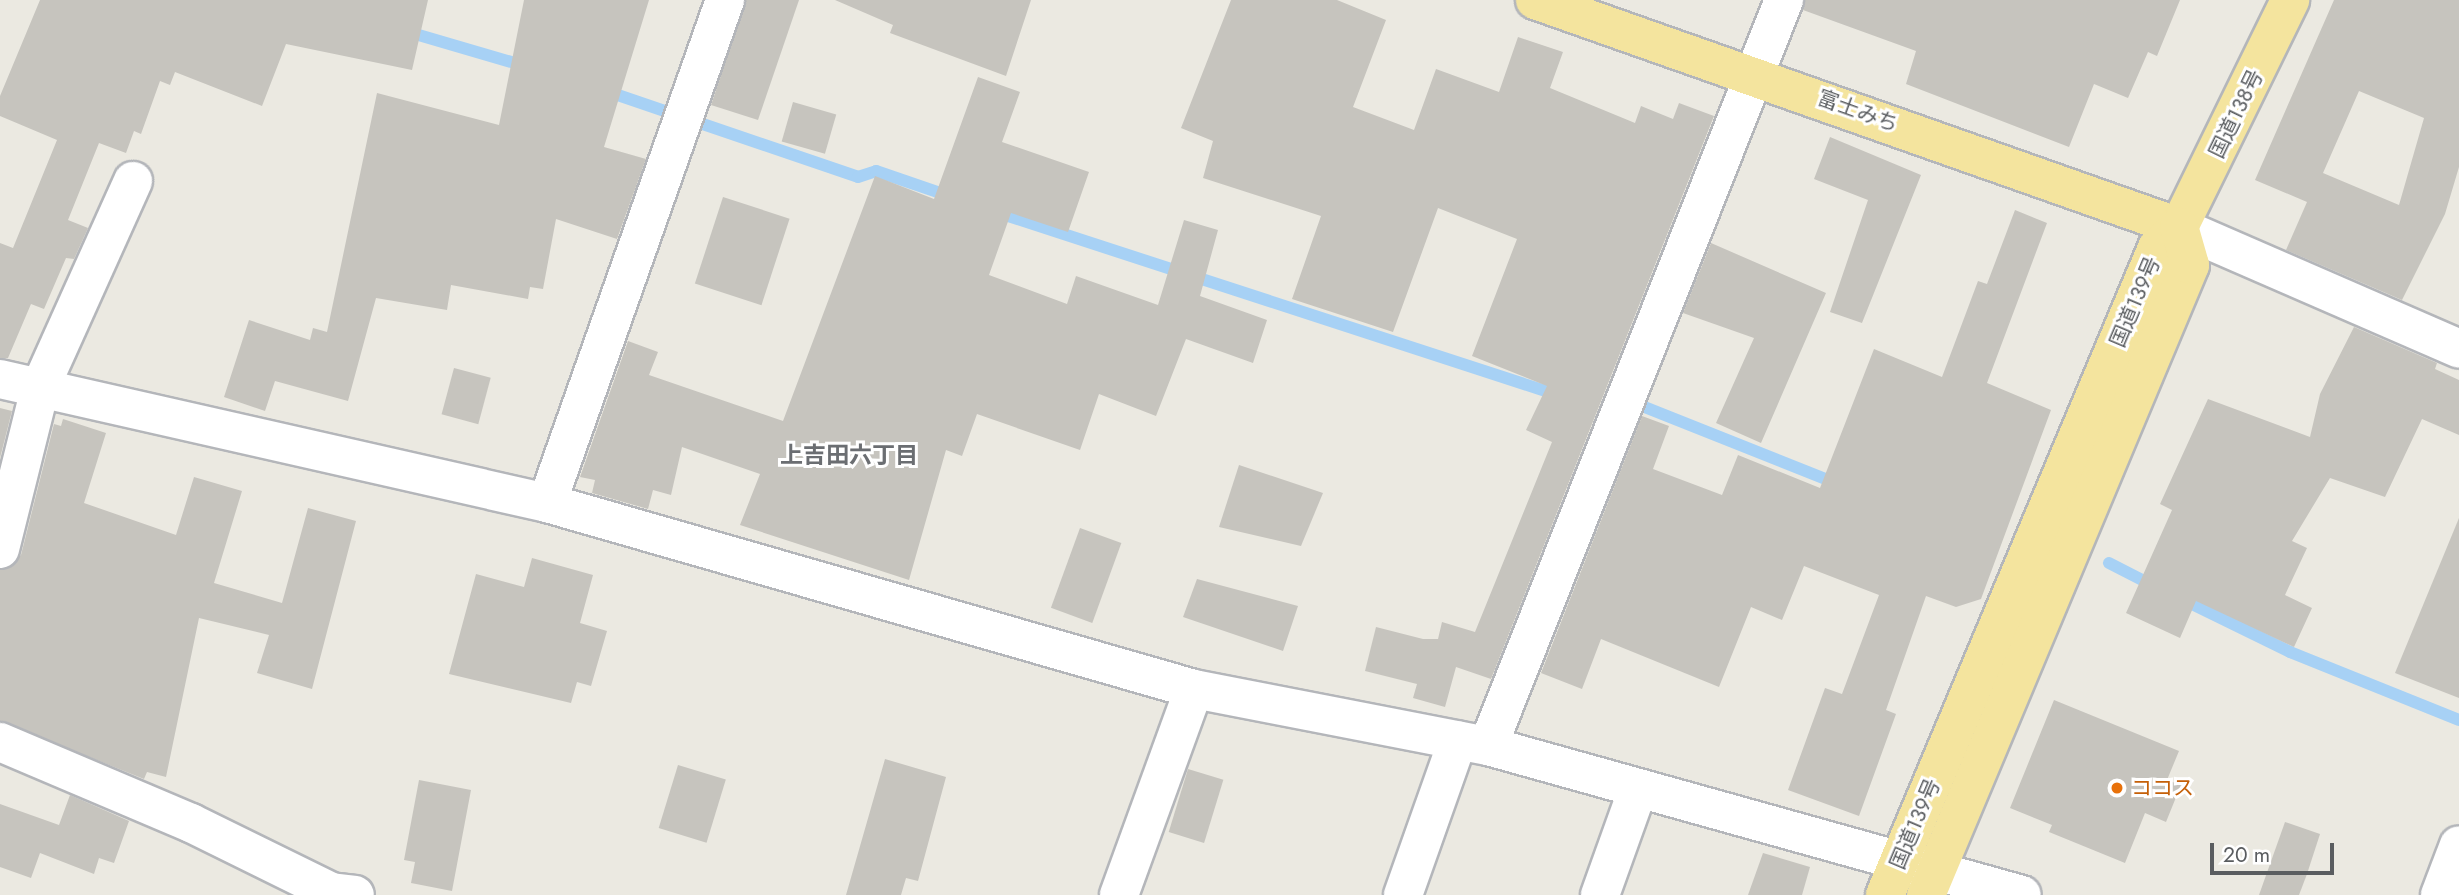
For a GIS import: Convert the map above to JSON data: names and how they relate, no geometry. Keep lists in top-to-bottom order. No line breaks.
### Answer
{"streets":{"highway":["富士みち","国道138号","国道139号"]},"crossings":[["富士みち","国道138号"],["富士みち","国道139号"],["国道138号","国道139号"]],"districts":["上吉田六丁目"],"places":["ココス"],"scale_bar":"20 m"}
